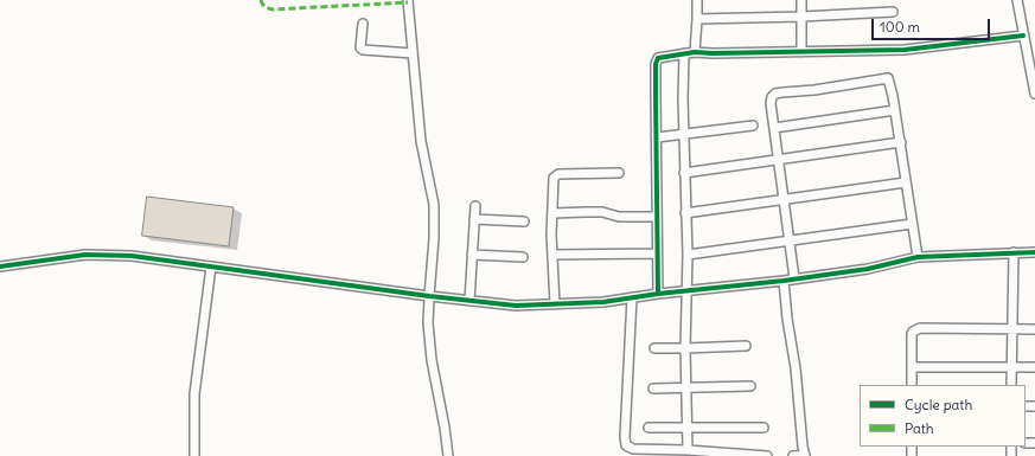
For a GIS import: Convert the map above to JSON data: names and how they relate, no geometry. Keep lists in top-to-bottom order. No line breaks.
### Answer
{"legend":["Cycle path","Path"],"scale_bar":"100 m"}
